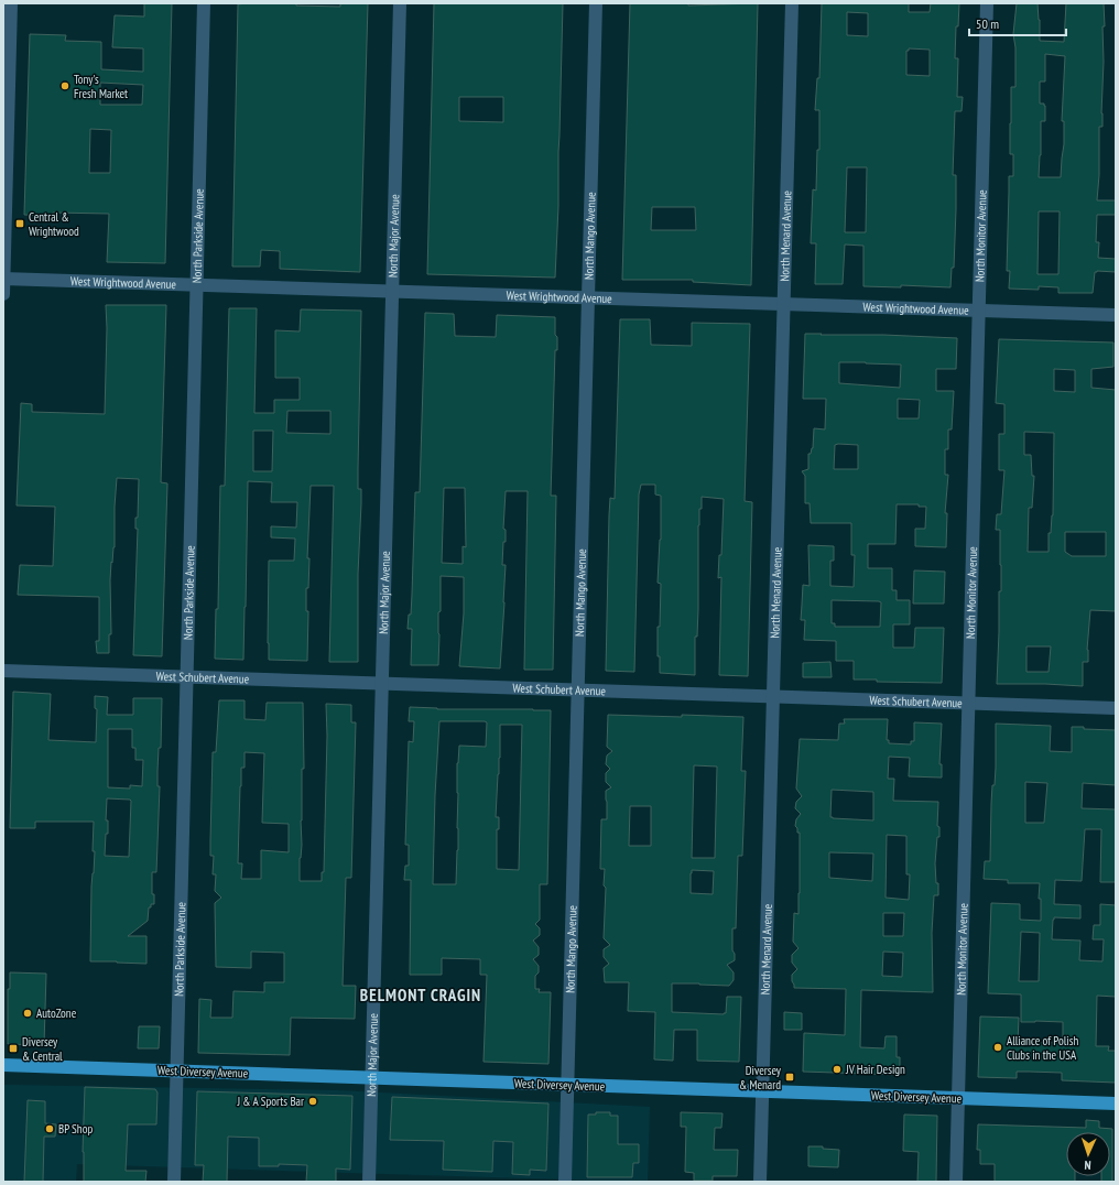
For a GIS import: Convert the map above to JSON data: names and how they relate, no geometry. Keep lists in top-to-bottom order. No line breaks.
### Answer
{"streets":{"main road":["West Diversey Avenue"],"street":["North Parkside Avenue","North Major Avenue","North Mango Avenue","North Menard Avenue","North Monitor Avenue","West Wrightwood Avenue","West Schubert Avenue"]},"crossings":[["North Parkside Avenue","West Wrightwood Avenue"],["North Parkside Avenue","West Schubert Avenue"],["North Parkside Avenue","West Diversey Avenue"],["North Major Avenue","West Wrightwood Avenue"],["North Major Avenue","West Schubert Avenue"],["North Major Avenue","West Diversey Avenue"],["North Mango Avenue","West Wrightwood Avenue"],["North Mango Avenue","West Schubert Avenue"],["North Mango Avenue","West Diversey Avenue"],["North Menard Avenue","West Wrightwood Avenue"],["North Menard Avenue","West Schubert Avenue"],["North Menard Avenue","West Diversey Avenue"],["North Monitor Avenue","West Wrightwood Avenue"],["North Monitor Avenue","West Schubert Avenue"],["North Monitor Avenue","West Diversey Avenue"]],"districts":["BELMONT CRAGIN"],"places":{"other":["Tony's Fresh Market","AutoZone","Alliance of Polish Clubs in the USA","JV Hair Design","J & A Sports Bar","BP Shop"],"transit":["Central & Wrightwood","Diversey & Central","Diversey & Menard"]},"scale_bar":"50 m","north":"bottom"}
